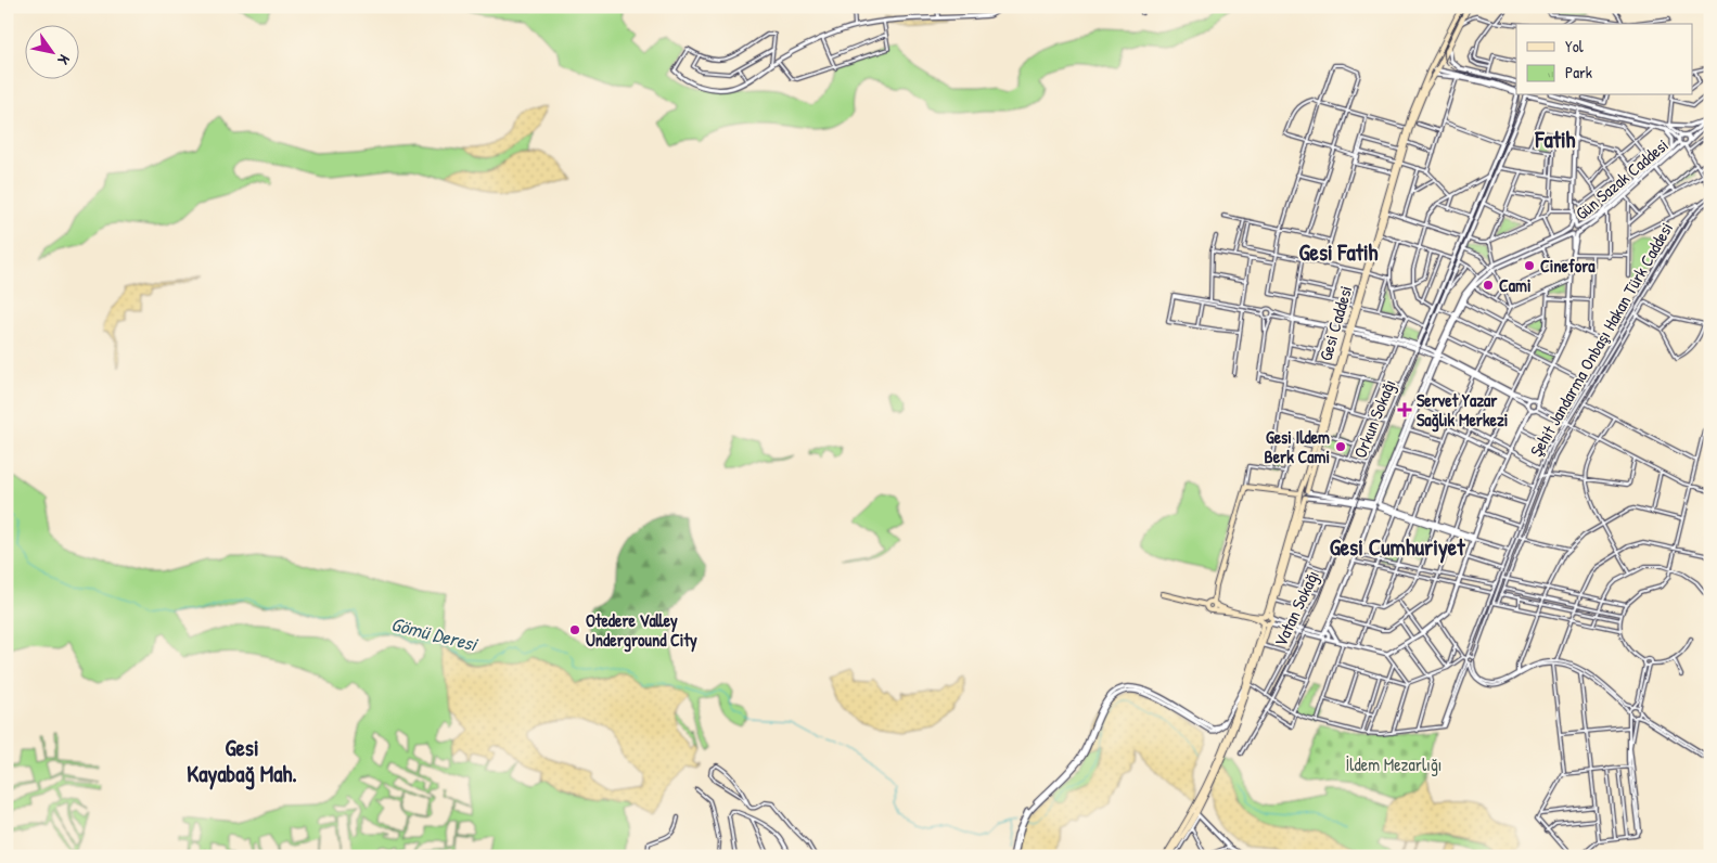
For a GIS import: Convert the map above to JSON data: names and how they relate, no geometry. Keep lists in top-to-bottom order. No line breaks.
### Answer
{"streets":{"main road":["Gesi Caddesi"],"street":["Gün Sazak Caddesi","Şehit Jandarma Onbaşı Hakan Türk Caddesi","Orkun Sokağı","Vatan Sokağı"]},"crossings":[["Orkun Sokağı","Vatan Sokağı"]],"districts":["Fatih","Gesi Fatih","Gesi Cumhuriyet","Gesi Kayabağ Mah."],"water":["Gömü Deresi"],"parks":["İldem Mezarlığı"],"places":{"other":["Cinefora","Cami","Gesi Ildem Berk Cami","Otedere Valley Underground City"],"health":["Servet Yazar Sağlık Merkezi"]},"legend":["Yol","Park"],"north":"bottom right"}
